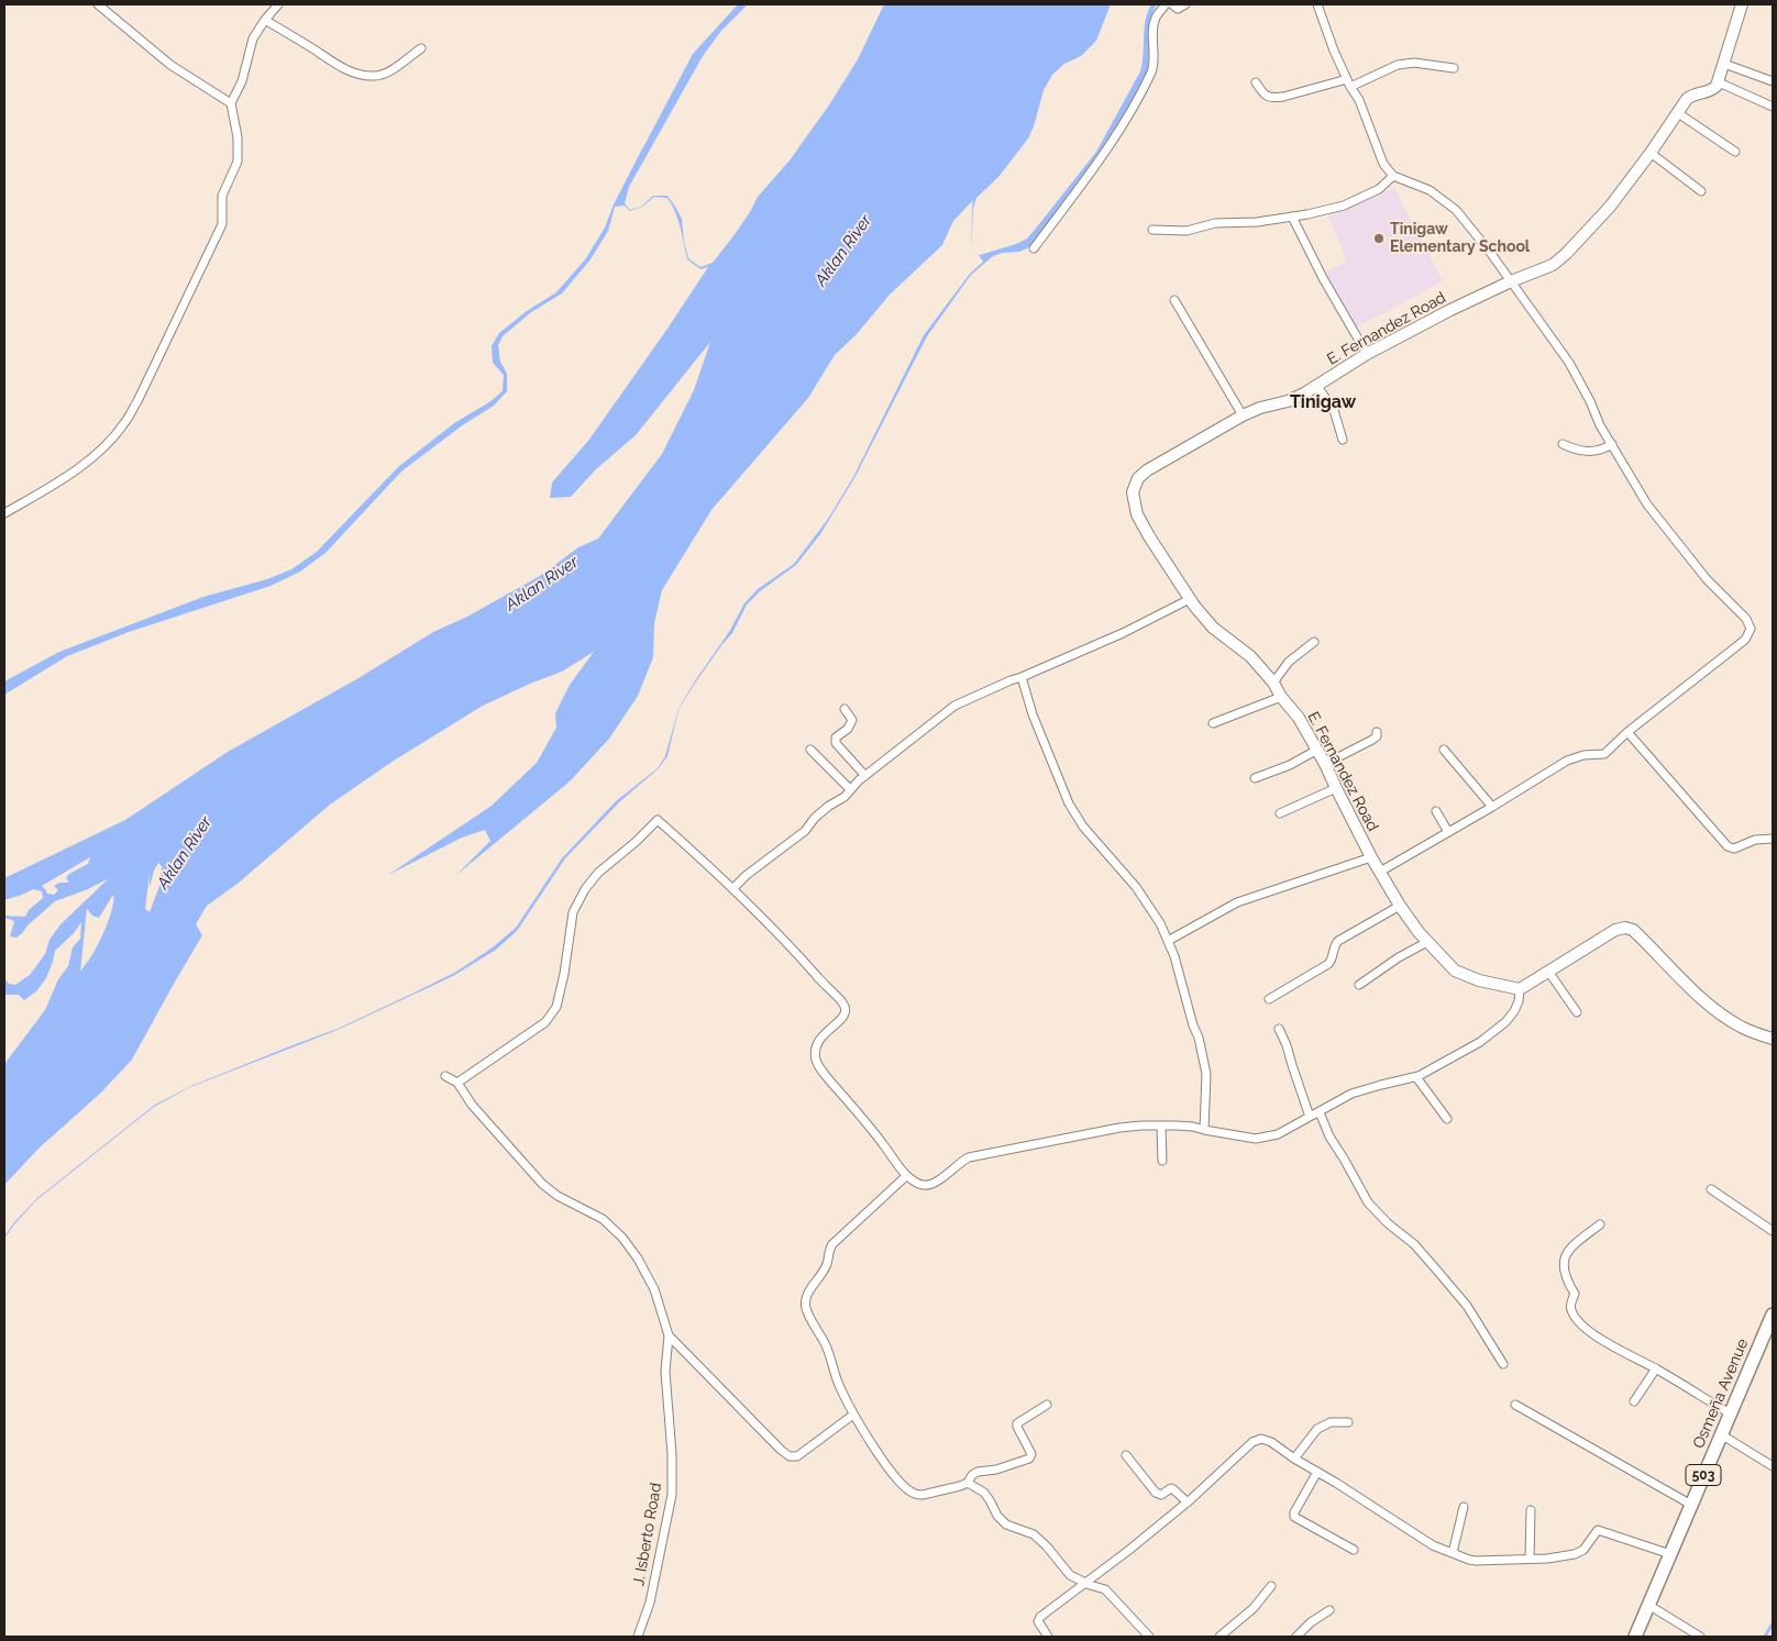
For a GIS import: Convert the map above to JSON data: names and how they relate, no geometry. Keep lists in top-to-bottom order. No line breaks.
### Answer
{"streets":{"main road":["Osmeña Avenue","503"],"street":["E. Fernandez Road","J. Isberto Road"]},"districts":["Tinigaw"],"water":["Aklan River"],"places":["Tinigaw Elementary School"]}
